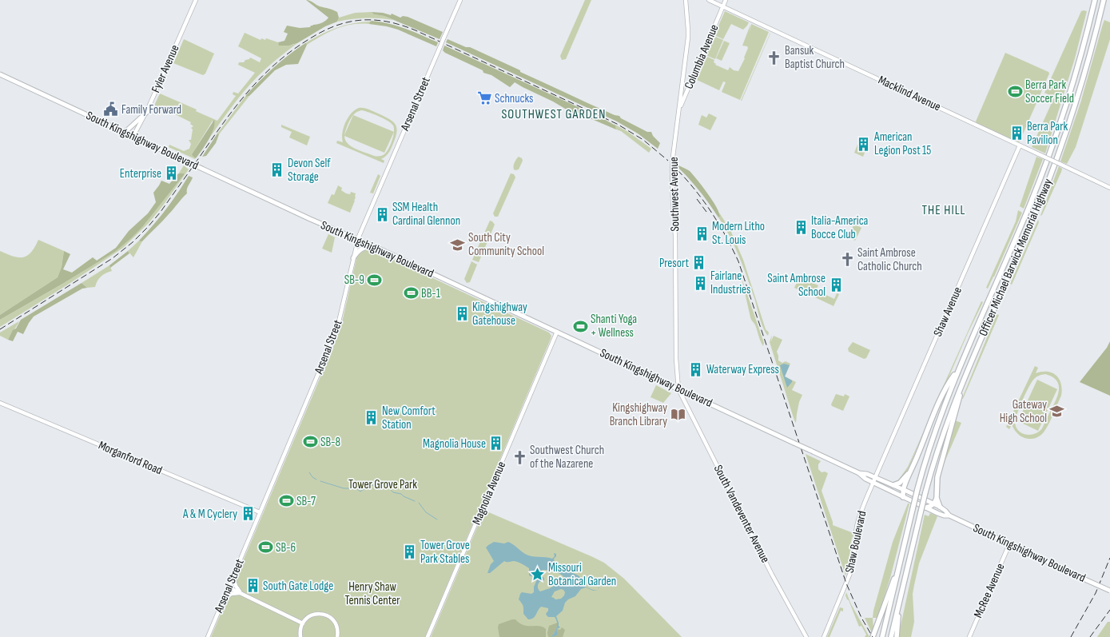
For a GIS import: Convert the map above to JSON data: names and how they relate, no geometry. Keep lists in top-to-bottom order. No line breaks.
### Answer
{"streets":{"highway":["Officer Michael Barwick Memorial Highway"],"main road":["South Kingshighway Boulevard"],"street":["Columbia Avenue","Fyler Avenue","Macklind Avenue","Arsenal Street","Southwest Avenue","Shaw Avenue","Morganford Road","Magnolia Avenue","South Vandeventer Avenue","Shaw Boulevard","McRee Avenue"]},"crossings":[["Columbia Avenue","Macklind Avenue"],["Columbia Avenue","Southwest Avenue"],["Fyler Avenue","South Kingshighway Boulevard"],["Macklind Avenue","Shaw Avenue"],["Arsenal Street","South Kingshighway Boulevard"],["Arsenal Street","Morganford Road"],["South Kingshighway Boulevard","Southwest Avenue"],["South Kingshighway Boulevard","Shaw Avenue"],["South Kingshighway Boulevard","Magnolia Avenue"],["South Kingshighway Boulevard","South Vandeventer Avenue"],["South Kingshighway Boulevard","Shaw Boulevard"],["South Kingshighway Boulevard","McRee Avenue"],["Southwest Avenue","South Vandeventer Avenue"],["Shaw Avenue","Shaw Boulevard"]],"districts":["SOUTHWEST GARDEN","THE HILL"],"parks":["Tower Grove Park","Henry Shaw Tennis Center"],"places":{"church":["Bansuk Baptist Church","Saint Ambrose Catholic Church","Southwest Church of the Nazarene"],"sports":["Berra Park Soccer Field","SB-9","BB-1","Shanti Yoga + Wellness","SB-8","SB-7","SB-6"],"supermarket":["Schnucks"],"public building":["Family Forward"],"building":["Berra Park Pavilion","American Legion Post 15","Devon Self Storage","Enterprise","SSM Health Cardinal Glennon","Italia-America Bocce Club","Modern Litho St. Louis","Presort","Fairlane Industries","Saint Ambrose School","Kingshighway Gatehouse","Waterway Express","New Comfort Station","Magnolia House","A & M Cyclery","Tower Grove Park Stables","South Gate Lodge"],"school or university":["South City Community School","Gateway High School"],"library":["Kingshighway Branch Library"],"place":["Missouri Botanical Garden"]}}
